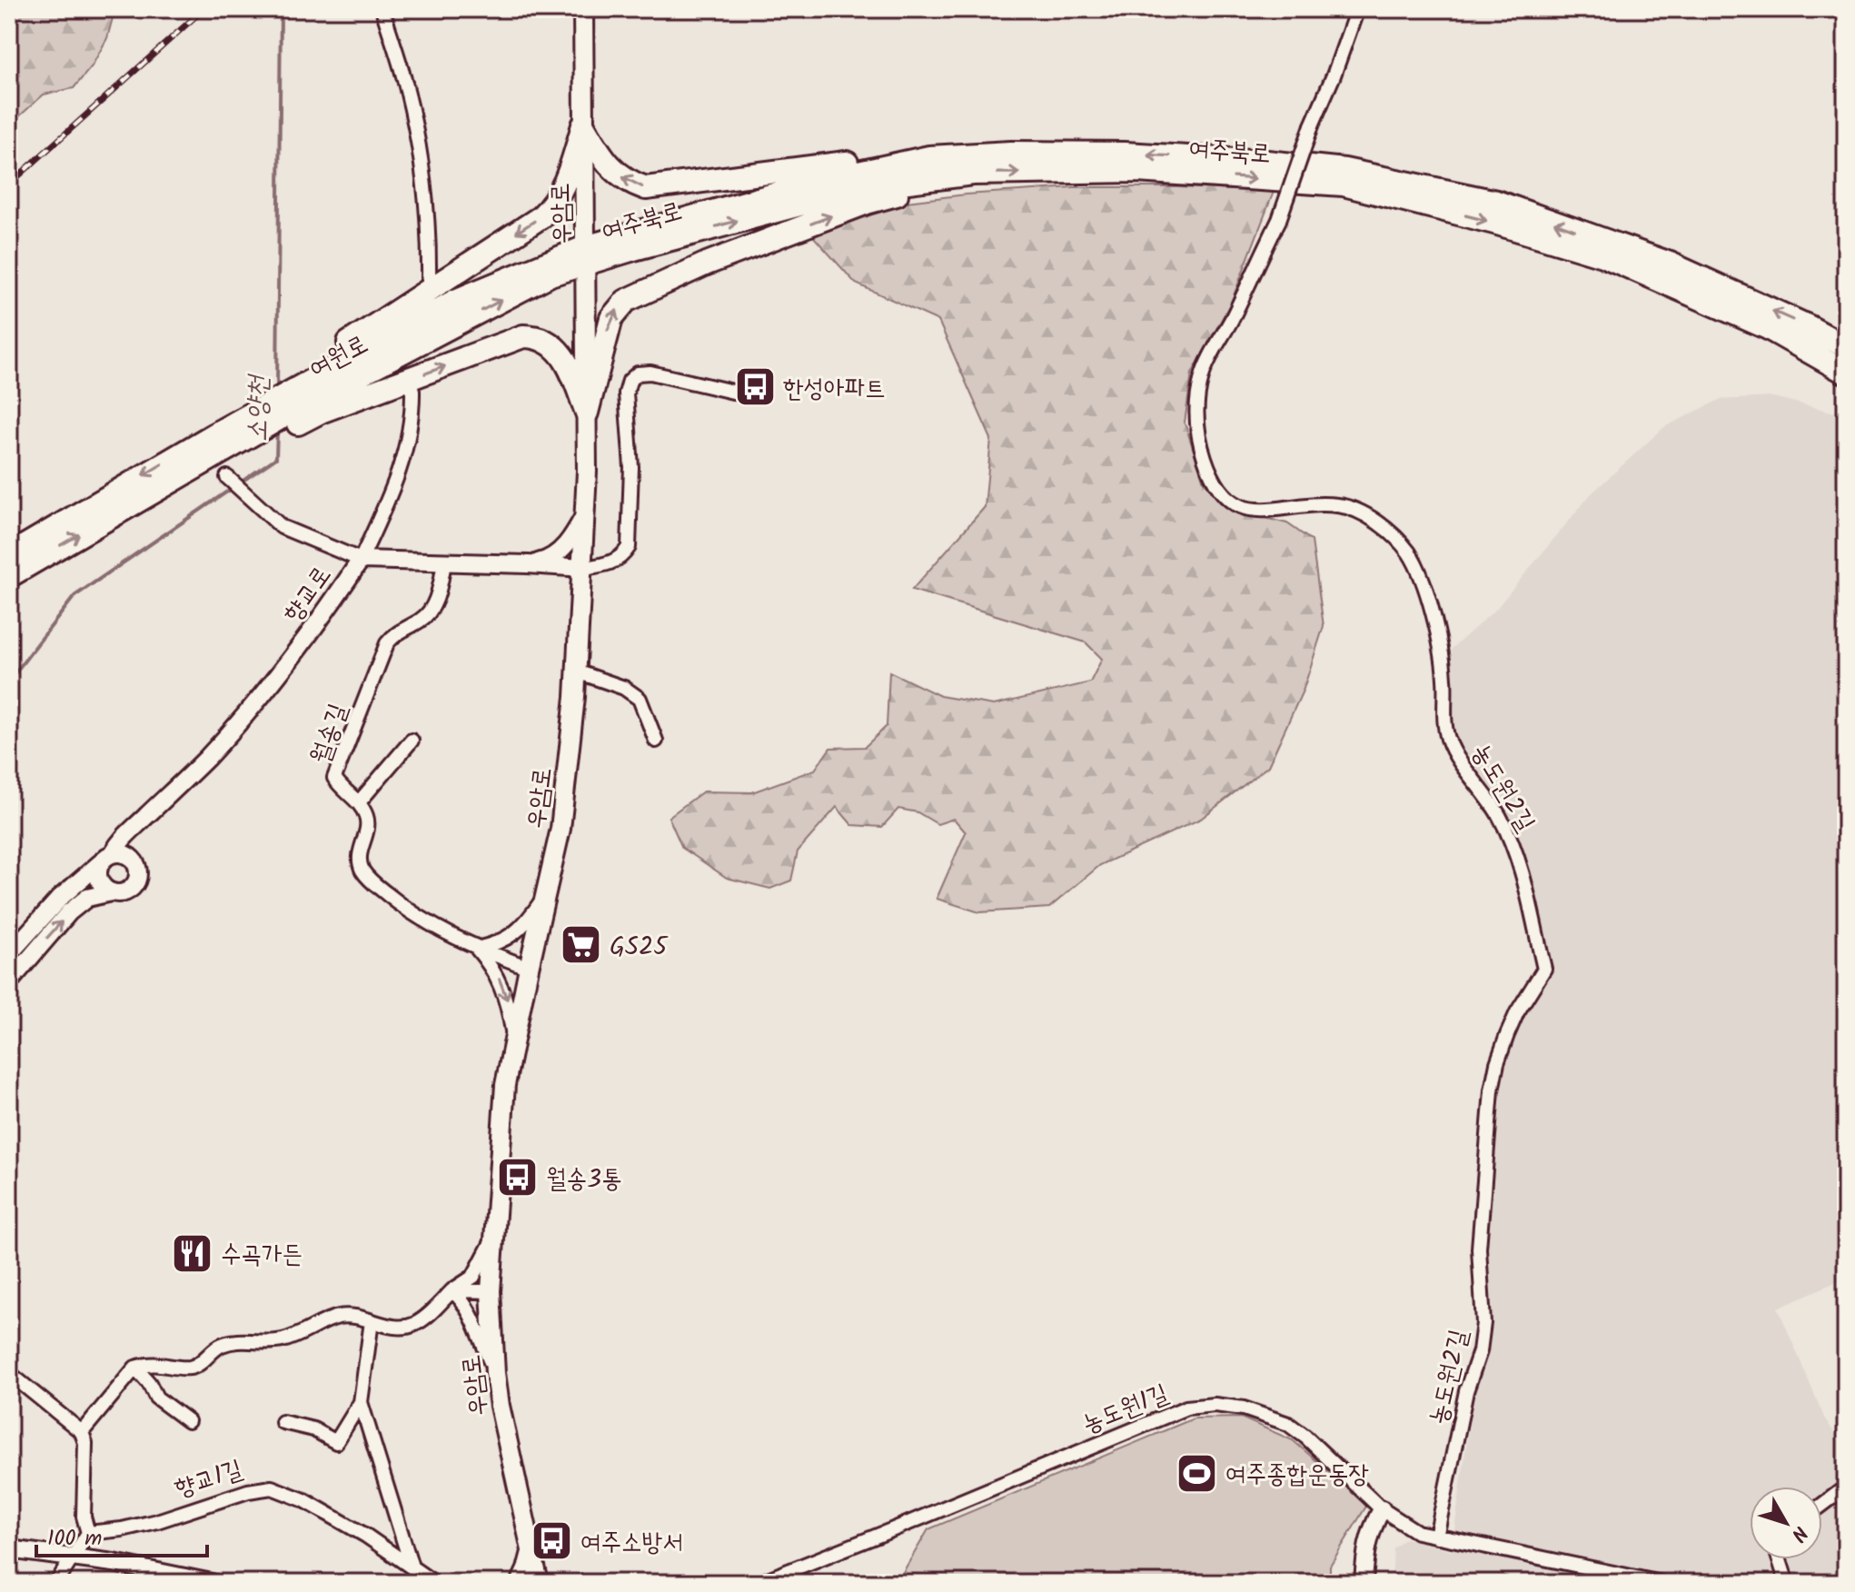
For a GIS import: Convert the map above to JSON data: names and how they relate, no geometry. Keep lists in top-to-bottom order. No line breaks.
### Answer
{"streets":{"highway":["여주북로","여원로"],"main road":["우암로"],"street":["향교로","월송길","농도원2길","농도원1길","향교1길"]},"crossings":[["여주북로","우암로"],["여주북로","여원로"],["우암로","여원로"],["우암로","향교로"],["향교로","월송길"],["농도원2길","농도원1길"]],"water":["소양천"],"places":{"bus stop":["한성아파트","월송3통","여주소방서"],"supermarket":["GS25"],"restaurant":["수곡가든"],"sports":["여주종합운동장"]},"scale_bar":"100 m","north":"bottom right"}
